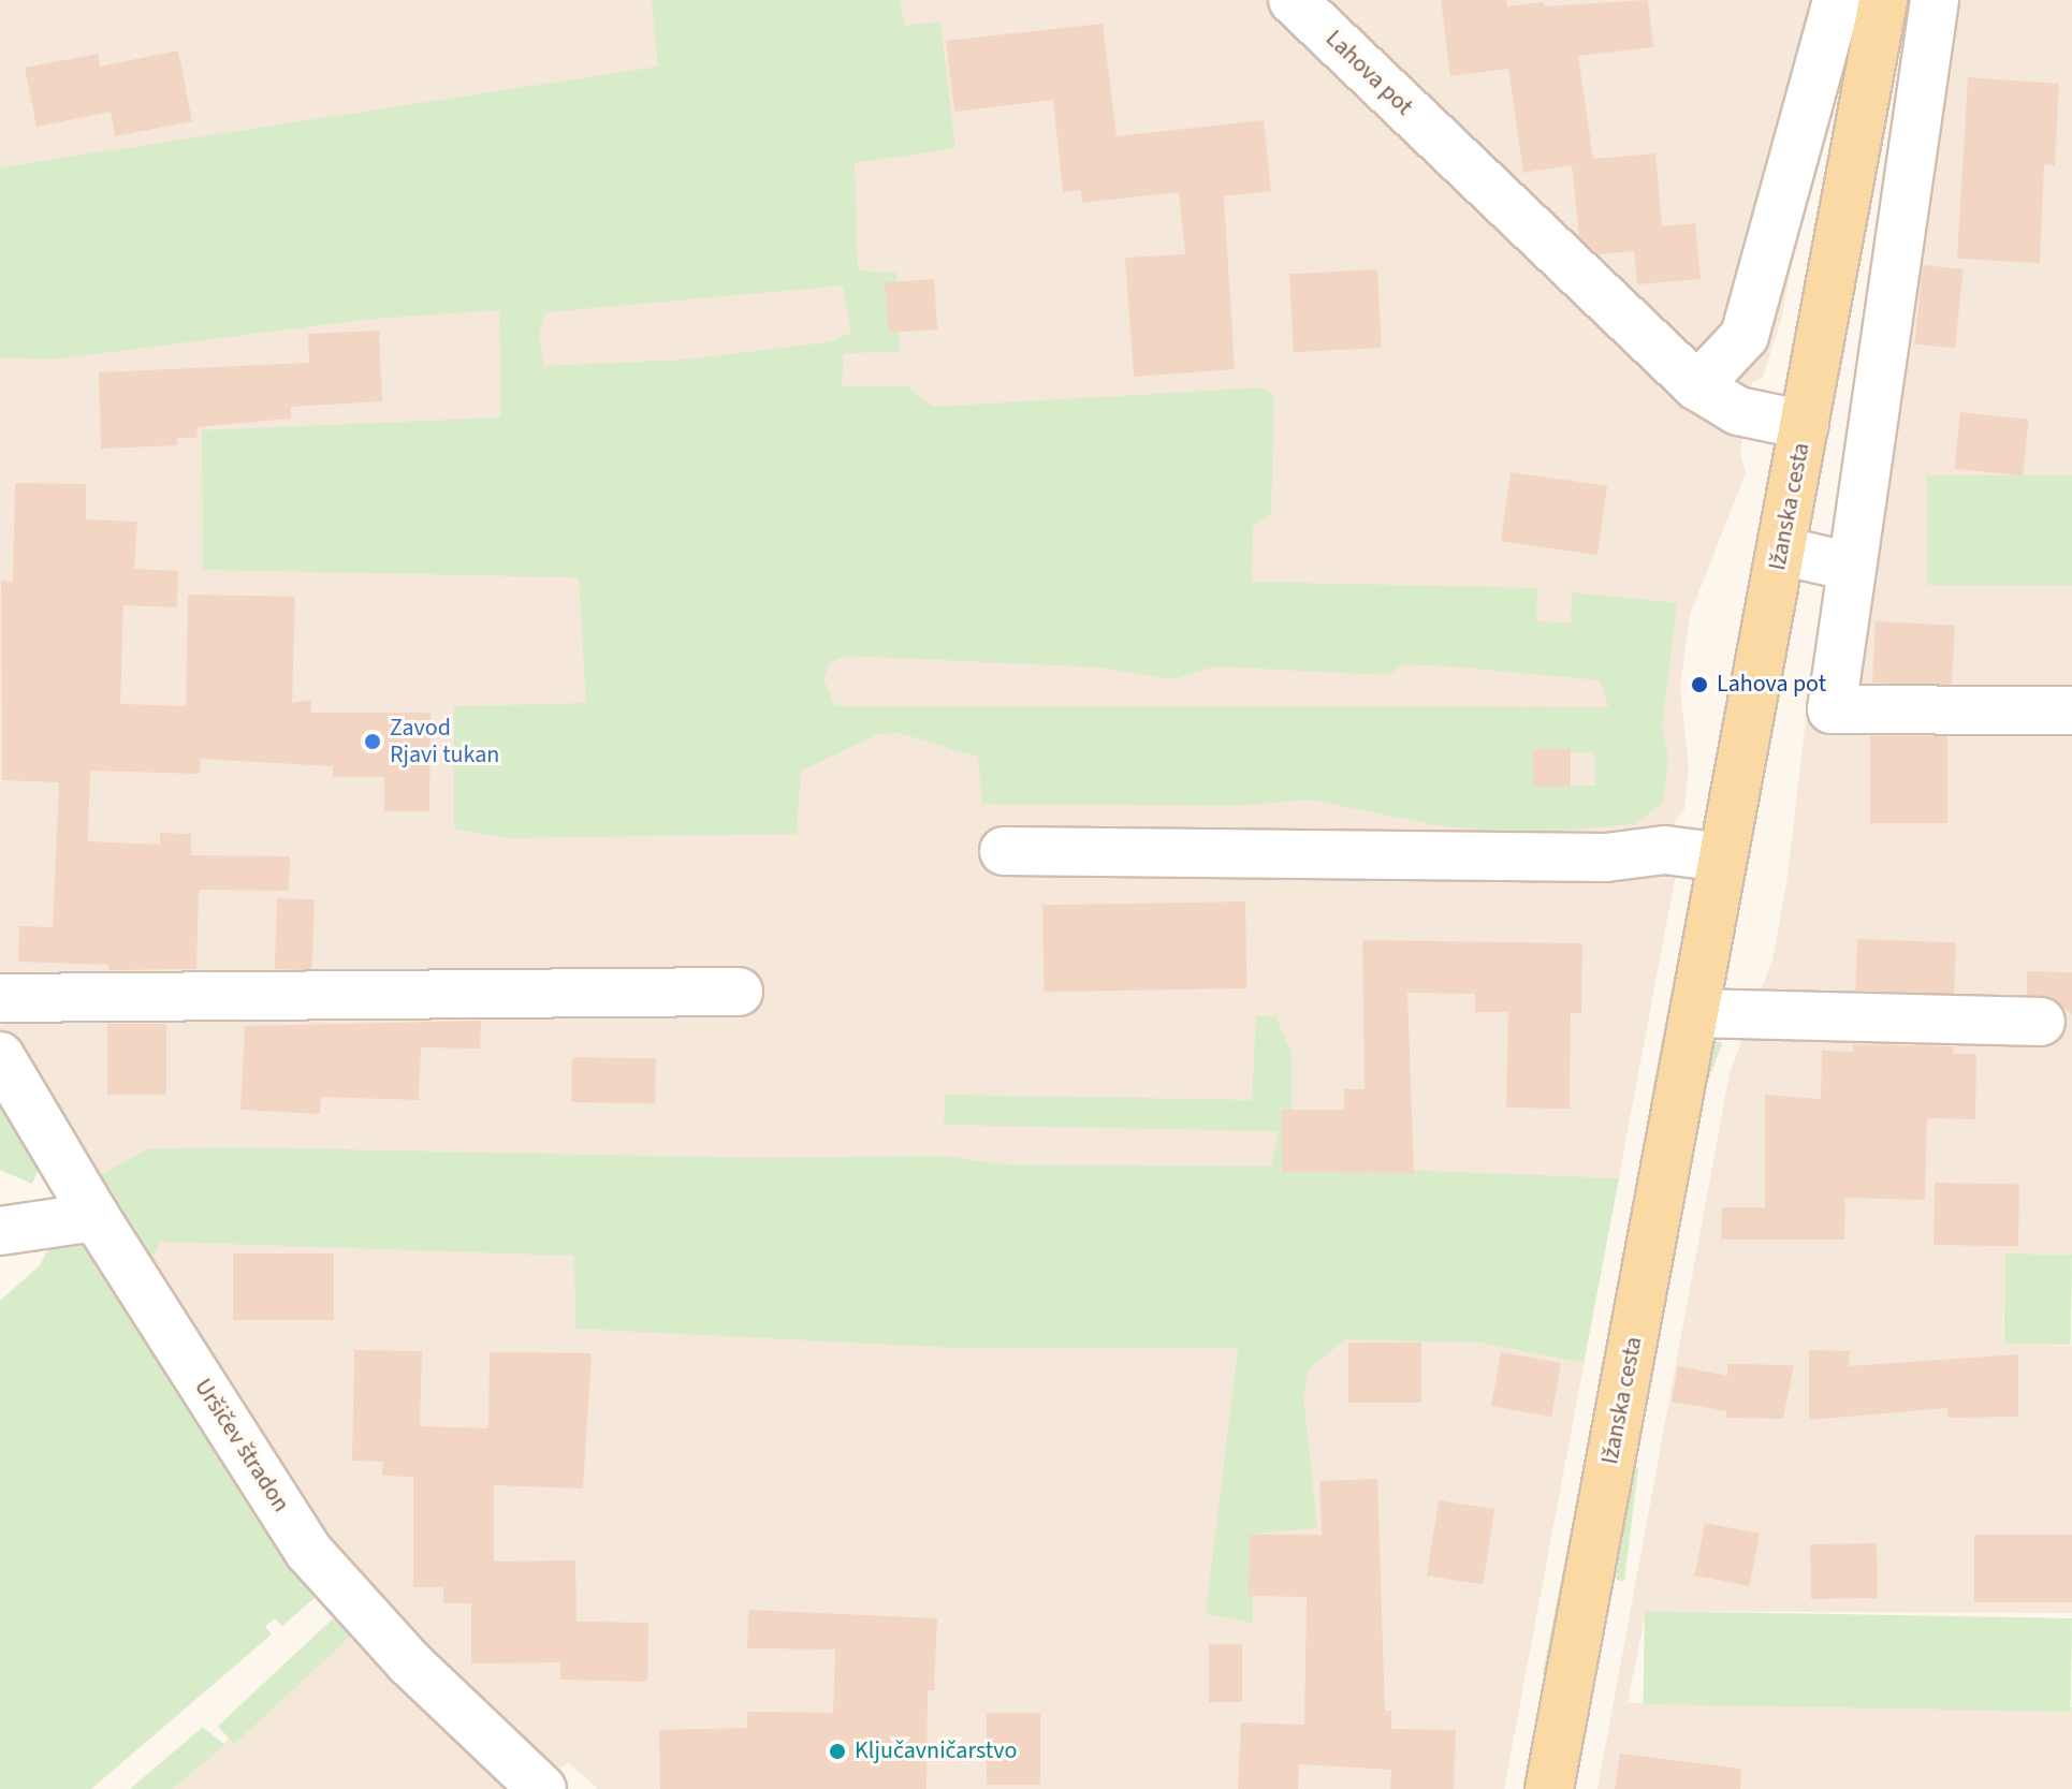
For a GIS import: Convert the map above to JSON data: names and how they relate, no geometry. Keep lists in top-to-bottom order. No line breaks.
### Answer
{"streets":{"main road":["Ižanska cesta"],"street":["Lahova pot","Uršičev štradon"]},"crossings":[["Lahova pot","Ižanska cesta"]],"places":["Lahova pot","Zavod Rjavi tukan","Ključavničarstvo"]}
